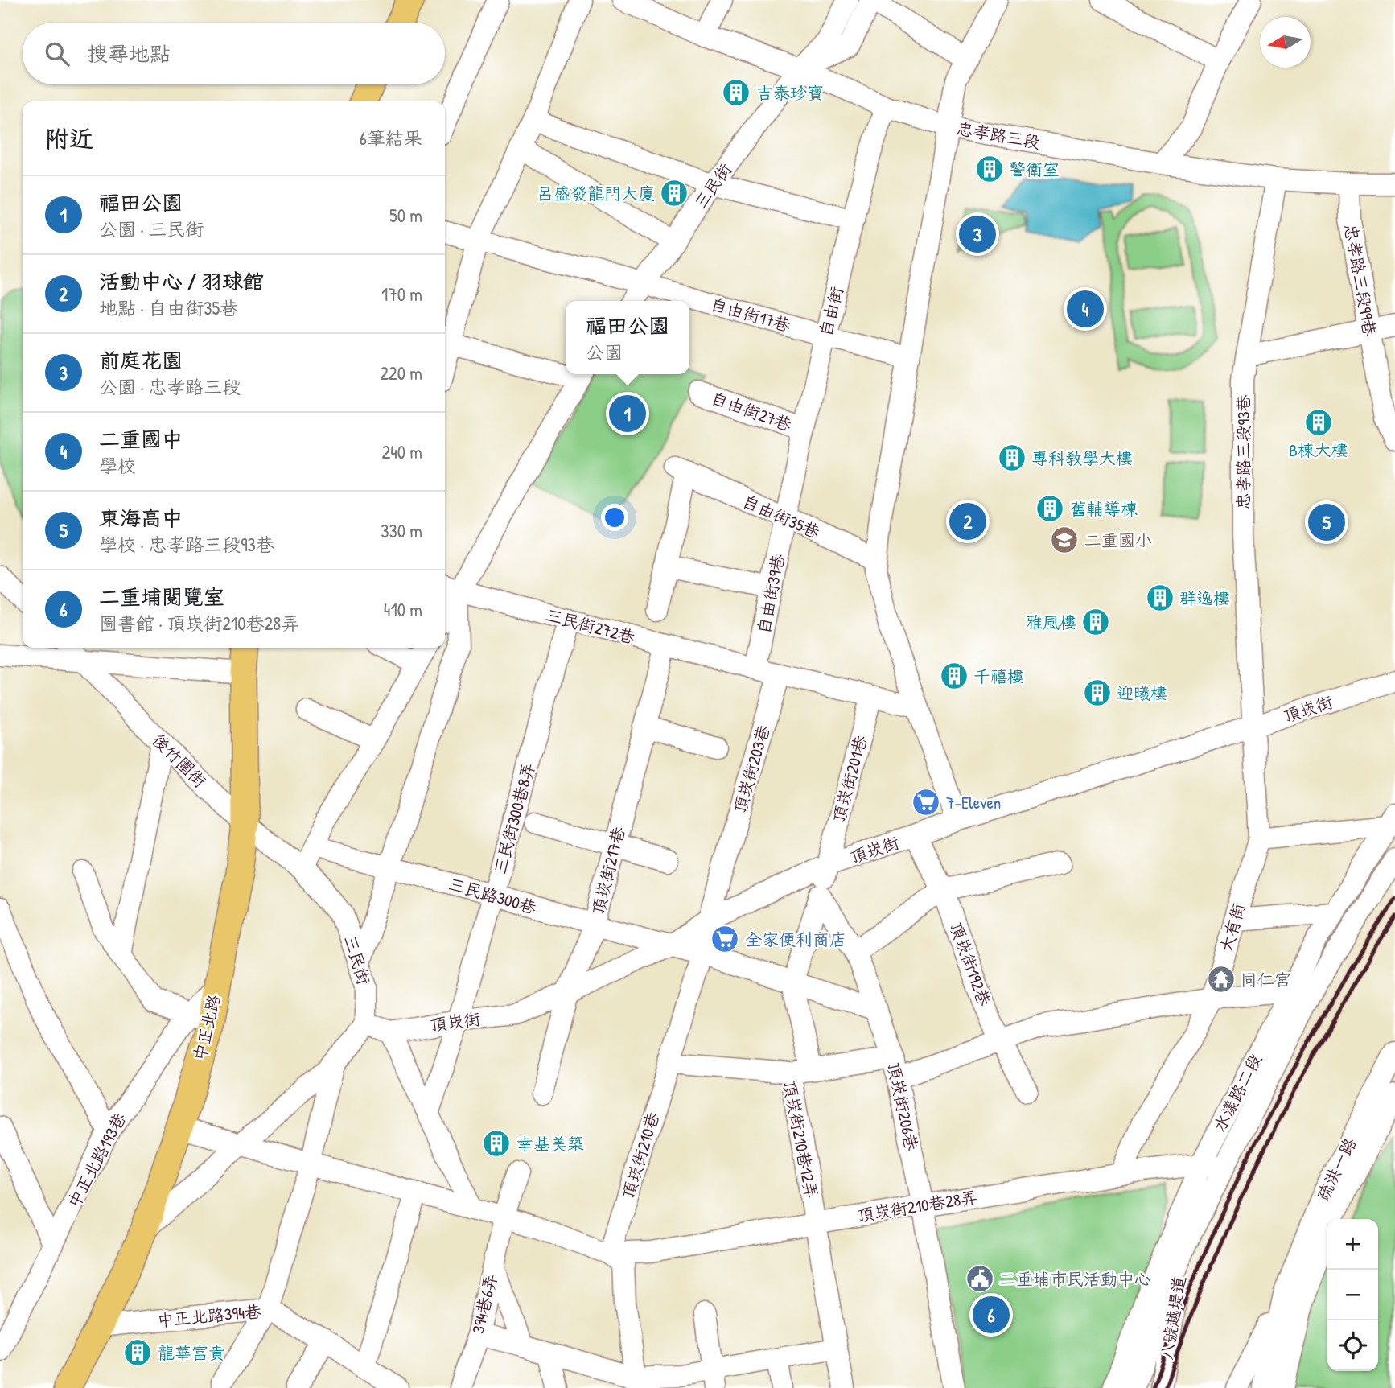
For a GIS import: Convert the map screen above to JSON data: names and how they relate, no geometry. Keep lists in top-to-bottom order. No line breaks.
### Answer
{"streets":{"main road":["中正北路"],"street":["忠孝路三段","三民街","忠孝路三段99巷","自由街","自由街17巷","自由街27巷","忠孝路三段93巷","自由街35巷","自由街39巷","三民街272巷","頂崁街","後竹圍街","頂崁街203巷","頂崁街201巷","三民街300巷8弄","頂崁街217巷","三民路300巷","大有街","頂崁街192巷","水漾路二段","頂崁街206巷","頂崁街210巷12弄","頂崁街210巷","中正北路193巷","疏洪一路","頂崁街210巷28弄","394巷6弄","中正北路394巷","八號越堤道"]},"crossings":[["忠孝路三段","三民街"],["忠孝路三段","忠孝路三段99巷"],["忠孝路三段","自由街"],["忠孝路三段","忠孝路三段93巷"],["三民街","自由街17巷"],["三民街","後竹圍街"],["自由街","自由街17巷"],["自由街","自由街27巷"],["自由街","自由街35巷"],["自由街","自由街39巷"],["忠孝路三段93巷","頂崁街"],["忠孝路三段93巷","大有街"],["自由街35巷","自由街39巷"],["自由街39巷","三民街272巷"],["三民街272巷","三民街300巷8弄"],["三民街272巷","頂崁街217巷"],["頂崁街","頂崁街203巷"],["頂崁街","頂崁街201巷"],["頂崁街","三民街300巷8弄"],["頂崁街","頂崁街217巷"],["頂崁街","三民路300巷"],["頂崁街","大有街"],["頂崁街","頂崁街192巷"],["頂崁街","頂崁街210巷"],["後竹圍街","中正北路"],["頂崁街203巷","頂崁街210巷"],["頂崁街201巷","三民路300巷"],["頂崁街201巷","頂崁街206巷"],["三民街300巷8弄","三民路300巷"],["頂崁街217巷","三民路300巷"],["三民路300巷","頂崁街206巷"],["三民路300巷","頂崁街210巷"],["大有街","頂崁街210巷28弄"],["中正北路","中正北路193巷"],["中正北路","中正北路394巷"],["水漾路二段","頂崁街210巷28弄"],["水漾路二段","八號越堤道"],["頂崁街206巷","頂崁街210巷28弄"],["頂崁街210巷12弄","頂崁街210巷"],["頂崁街210巷12弄","頂崁街210巷28弄"],["頂崁街210巷","頂崁街210巷28弄"]],"places":{"building":["吉泰珍寶","警衛室","呂盛發龍門大廈","B棟大樓","專科教學大樓","舊輔導棟","群逸樓","雅風樓","千禧樓","迎曦樓","幸基美築","龍華富貴"],"school or university":["二重國小"],"supermarket":["7-Eleven","全家便利商店"],"temple":["同仁宮"],"public building":["二重埔市民活動中心"]},"north":"left","page":{"search":"搜尋地點","heading":["附近","6筆結果"],"list":[{"mark":"1","name":"福田公園","note":"公園 · 三民街","value":"50 m"},{"mark":"2","name":"活動中心 / 羽球館","note":"地點 · 自由街35巷","value":"170 m"},{"mark":"3","name":"前庭花園","note":"公園 · 忠孝路三段","value":"220 m"},{"mark":"4","name":"二重國中","note":"學校","value":"240 m"},{"mark":"5","name":"東海高中","note":"學校 · 忠孝路三段93巷","value":"330 m"},{"mark":"6","name":"二重埔閱覽室","note":"圖書館 · 頂崁街210巷28弄","value":"410 m"}],"pins":["3","4","1","2","5","6"],"popup":["福田公園","公園"],"map_buttons":["+","−"]}}
